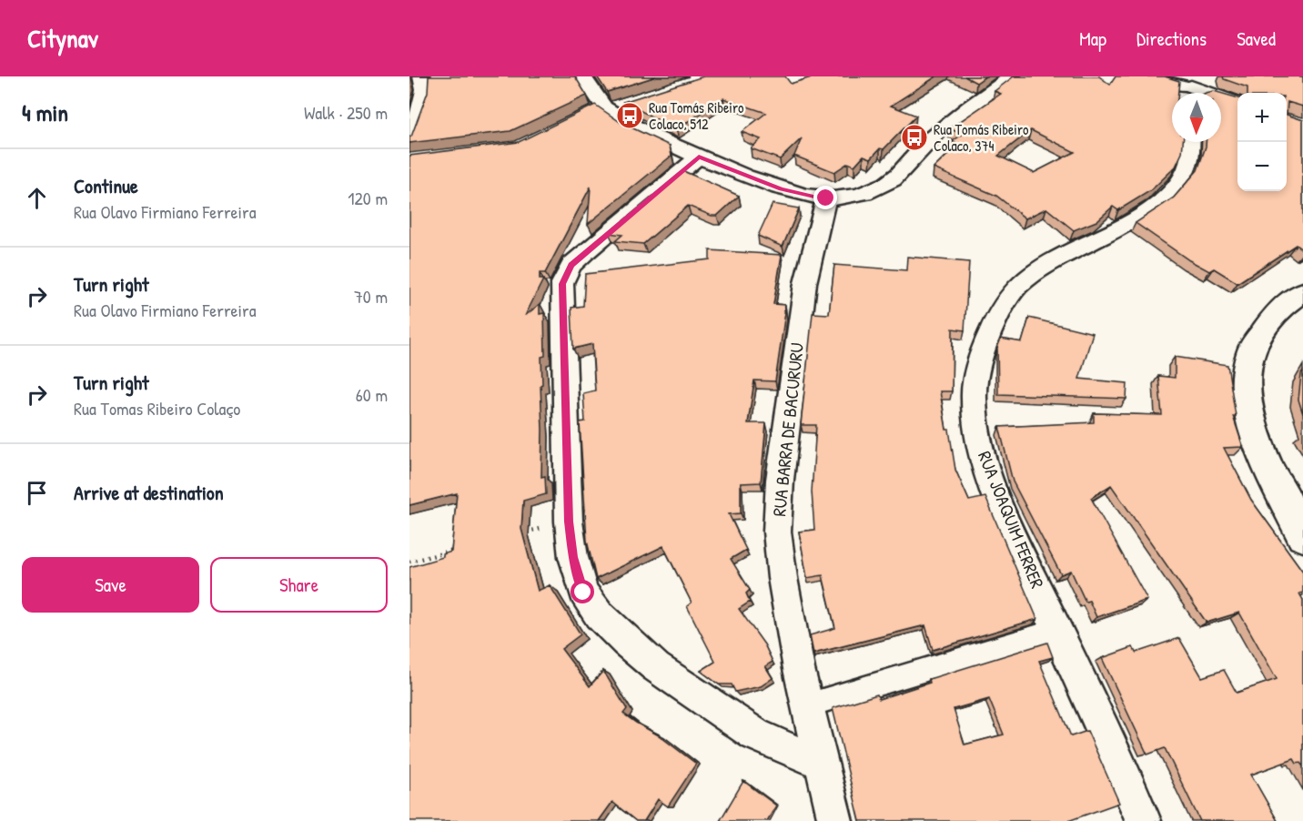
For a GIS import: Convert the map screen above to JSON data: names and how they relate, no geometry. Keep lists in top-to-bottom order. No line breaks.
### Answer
{"streets":{"street":["RUA BARRA DE BACURURU","RUA JOAQUIM FERRER"]},"places":{"bus stop":["Rua Tomás Ribeiro Colaco, 512","Rua Tomás Ribeiro Colaco, 374"]},"north":"bottom","page":{"header":"Citynav","nav":["Map","Directions","Saved"],"heading":["4 min","Walk · 250 m"],"map_buttons":["+","−"],"list":[["Continue","Rua Olavo Firmiano Ferreira","120 m"],["Turn right","Rua Olavo Firmiano Ferreira","70 m"],["Turn right","Rua Tomas Ribeiro Colaço","60 m"],"Arrive at destination"],"buttons":["Save","Share"]}}
